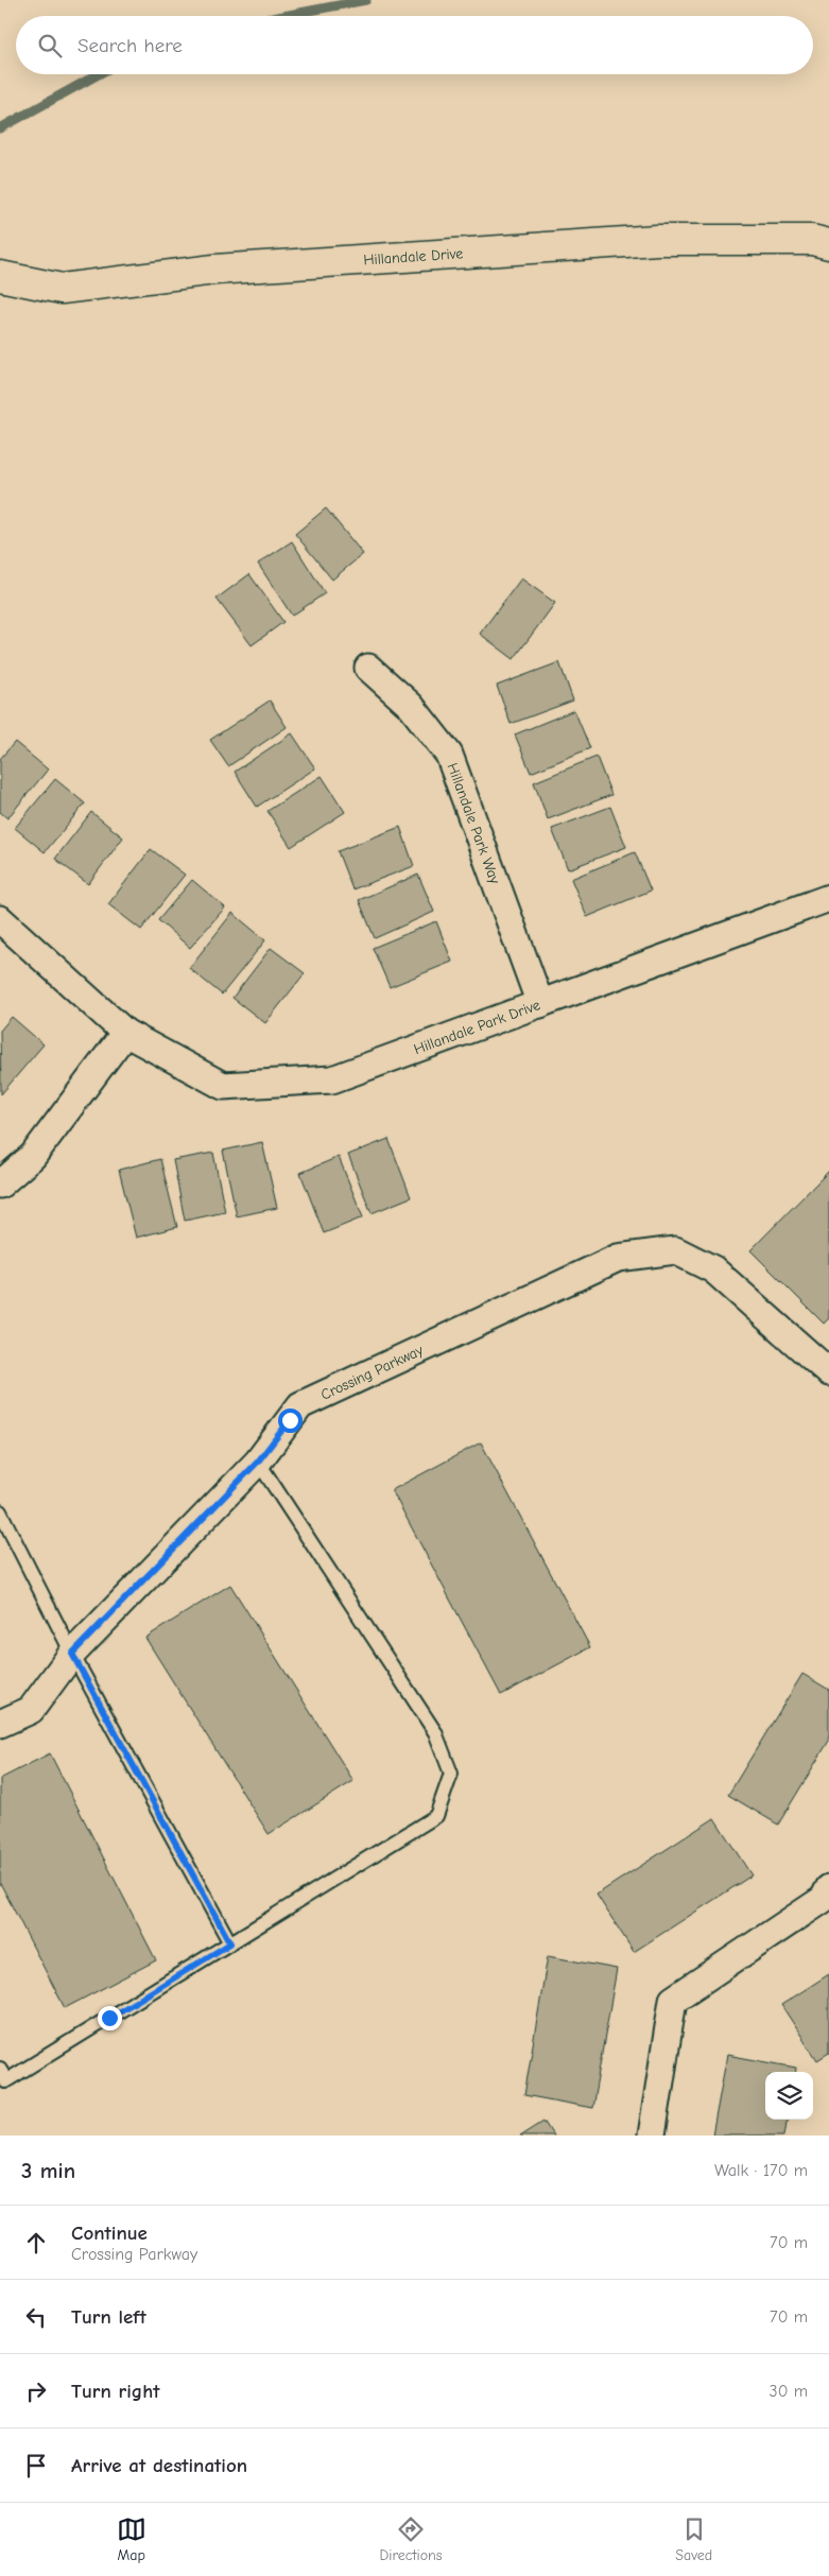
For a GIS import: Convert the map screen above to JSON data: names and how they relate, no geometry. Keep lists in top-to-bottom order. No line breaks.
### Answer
{"streets":{"main road":["Hillandale Drive"],"street":["Hillandale Park Way","Hillandale Park Drive","Crossing Parkway"]},"crossings":[["Hillandale Park Way","Hillandale Park Drive"]],"page":{"search":"Search here","heading":["3 min","Walk · 170 m"],"list":[["Continue","Crossing Parkway","70 m"],["Turn left","70 m"],["Turn right","30 m"],"Arrive at destination"],"nav":["Map","Directions","Saved"]}}
